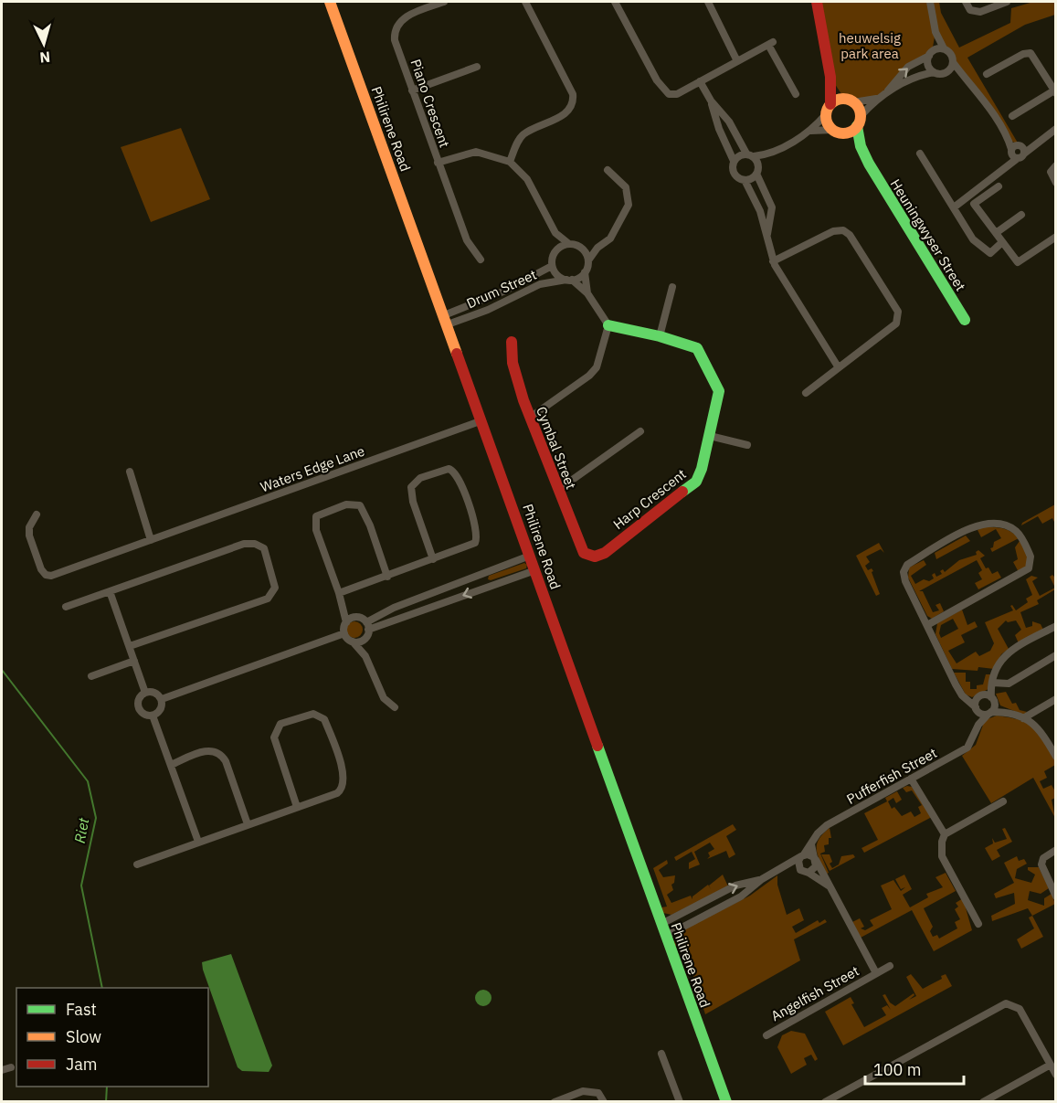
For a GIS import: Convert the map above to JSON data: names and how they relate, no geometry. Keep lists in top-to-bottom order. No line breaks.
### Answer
{"streets":{"street":["Piano Crescent","Philirene Road","Heuningwyser Street","Drum Street","Cymbal Street","Waters Edge Lane","Harp Crescent","Pufferfish Street","Angelfish Street"]},"crossings":[["Philirene Road","Drum Street"],["Philirene Road","Waters Edge Lane"],["Philirene Road","Pufferfish Street"],["Cymbal Street","Harp Crescent"]],"water":["Riet"],"parks":["heuwelsig park area"],"legend":["Fast","Slow","Jam"],"scale_bar":"100 m","north":"bottom"}
